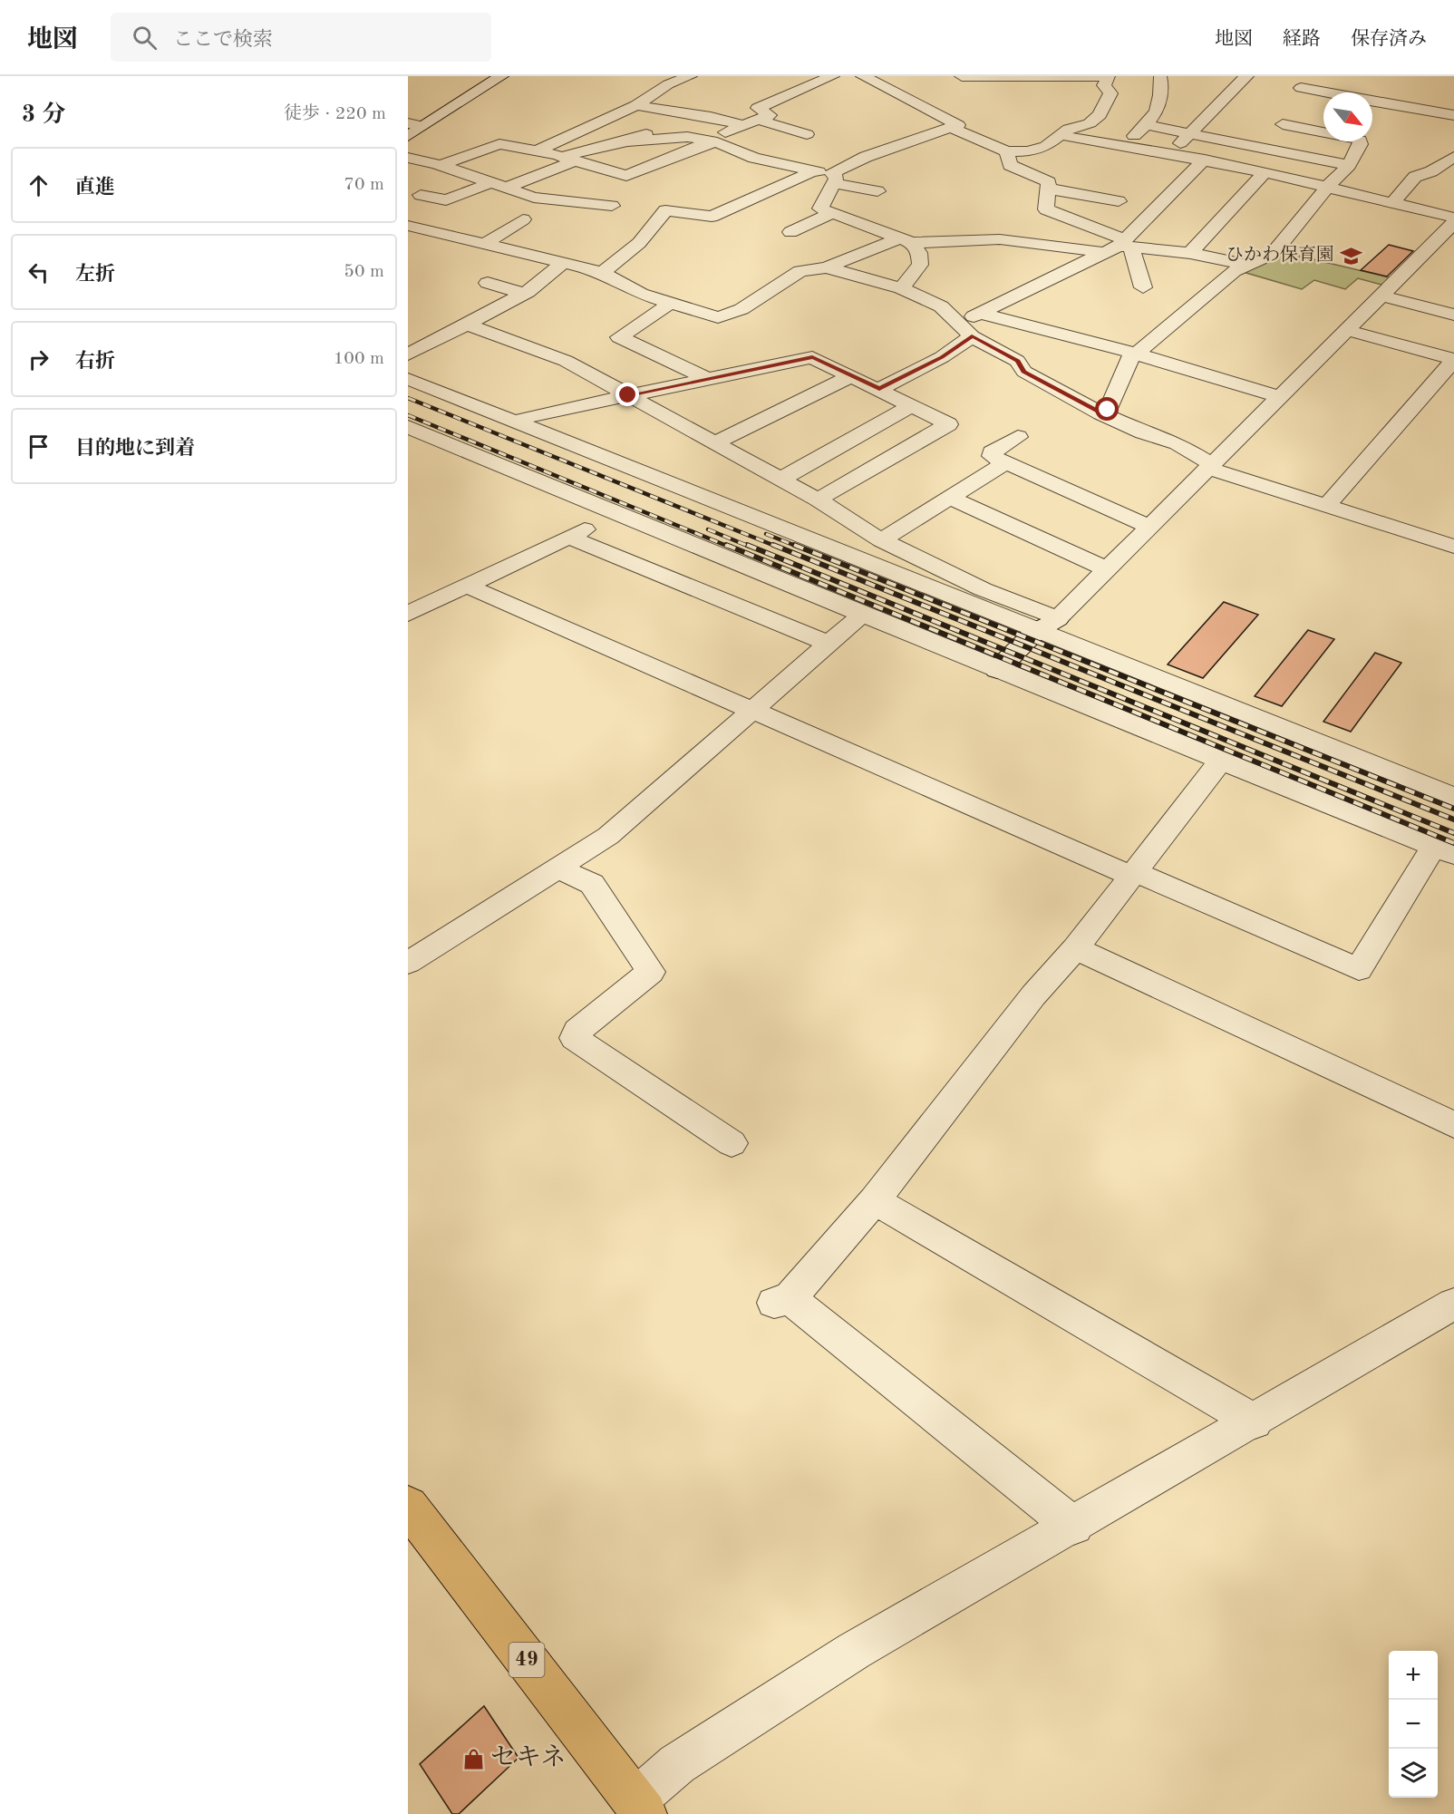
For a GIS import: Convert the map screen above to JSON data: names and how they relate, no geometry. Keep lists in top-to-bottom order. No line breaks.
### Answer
{"streets":{"main road":["49"]},"places":{"school or university":["ひかわ保育園"],"shop":["セキネ"]},"north":"bottom right","page":{"header":"地図","search":"ここで検索","nav":["地図","経路","保存済み"],"heading":["3 分","徒歩 · 220 m"],"list":[["直進","70 m"],["左折","50 m"],["右折","100 m"],"目的地に到着"],"map_buttons":["+","−"]}}
